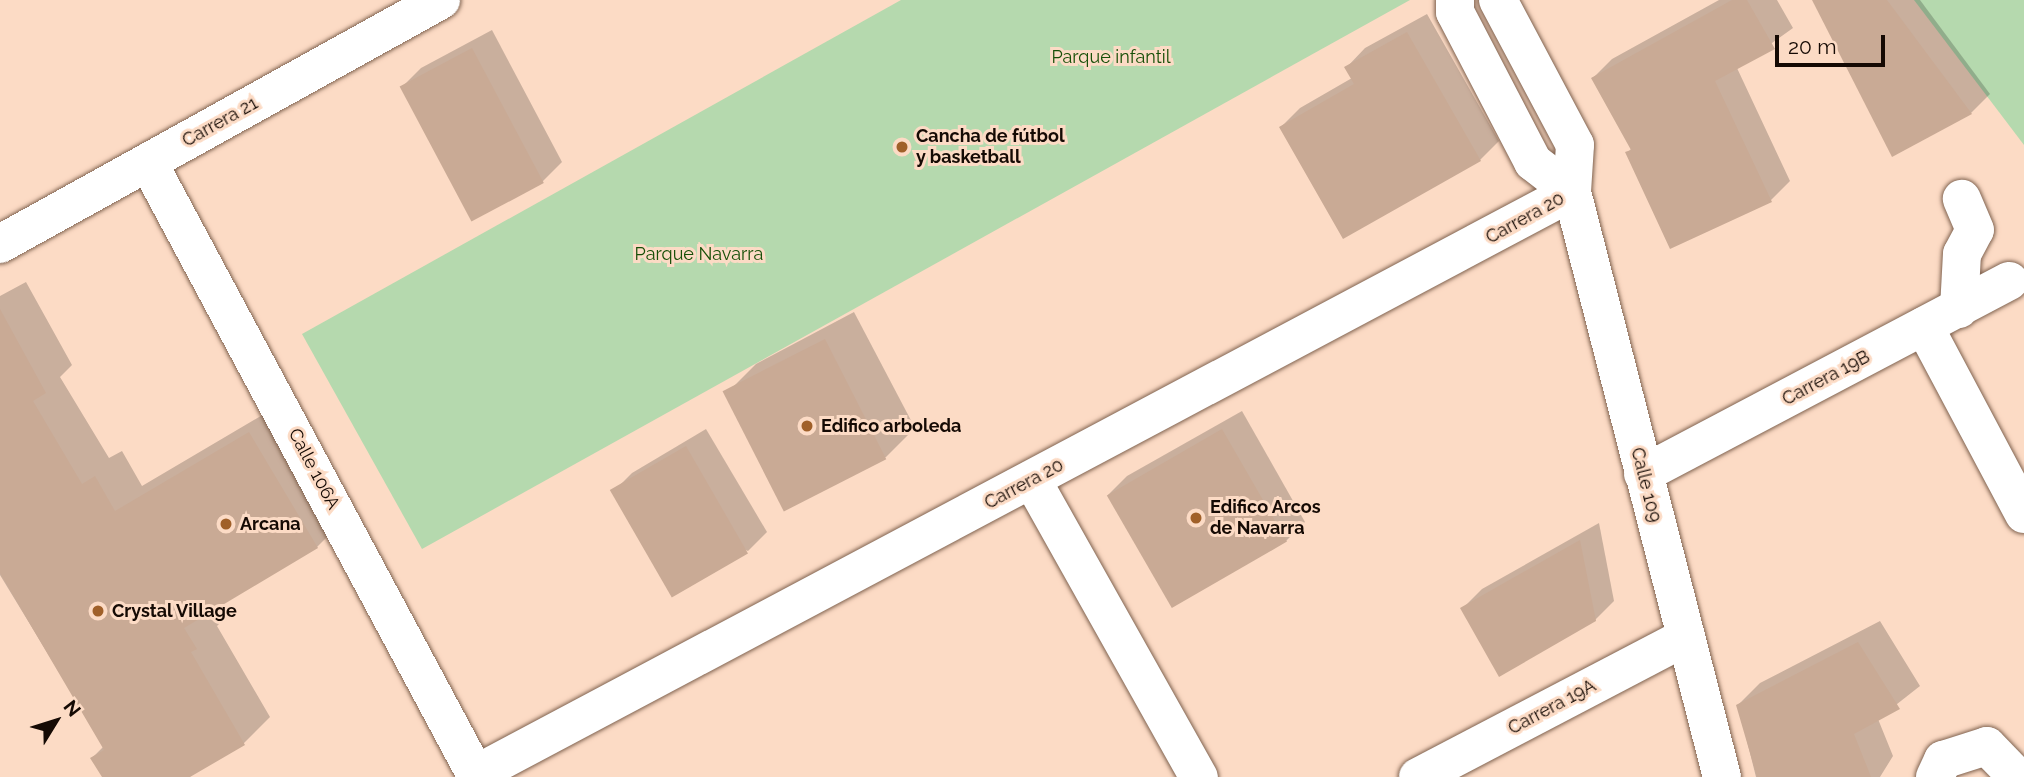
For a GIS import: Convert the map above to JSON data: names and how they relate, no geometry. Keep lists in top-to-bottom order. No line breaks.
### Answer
{"streets":{"street":["Carrera 21","Carrera 20","Carrera 19B","Calle 106A","Calle 109","Carrera 19A"]},"crossings":[["Carrera 21","Calle 106A"],["Carrera 20","Calle 106A"],["Carrera 20","Calle 109"],["Carrera 19B","Calle 109"],["Calle 109","Carrera 19A"]],"parks":["Parque infantil","Parque Navarra"],"places":["Cancha de fútbol y basketball","Edifico arboleda","Edifico Arcos de Navarra","Arcana","Crystal Village"],"scale_bar":"20 m","north":"top right"}
